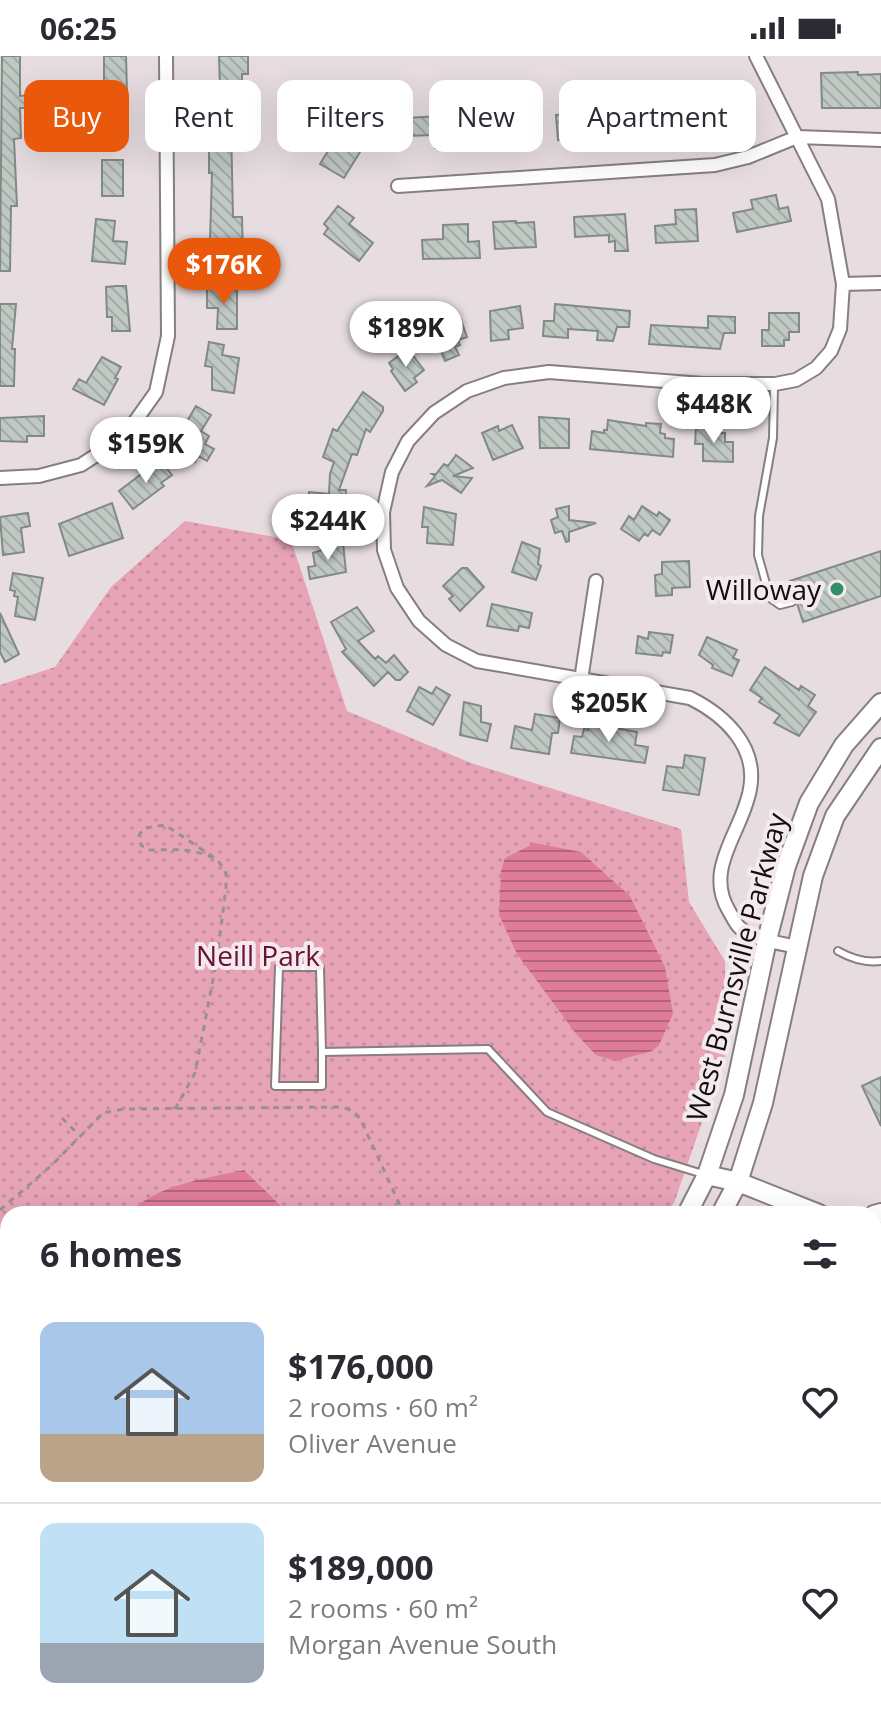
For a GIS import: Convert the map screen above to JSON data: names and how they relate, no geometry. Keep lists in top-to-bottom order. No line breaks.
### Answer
{"streets":{"street":["West Burnsville Parkway"]},"parks":["Neill Park"],"places":["Willoway"],"page":{"status":"06:25","chip":["Buy","Rent","Filters","New","Apartment"],"price":["$176K","$189K","$448K","$159K","$244K","$205K"],"heading":"6 homes","list":[{"name":"$176,000","note":"2 rooms · 60 m² · Oliver Avenue"},{"name":"$189,000","note":"2 rooms · 60 m² · Morgan Avenue South"}]}}
